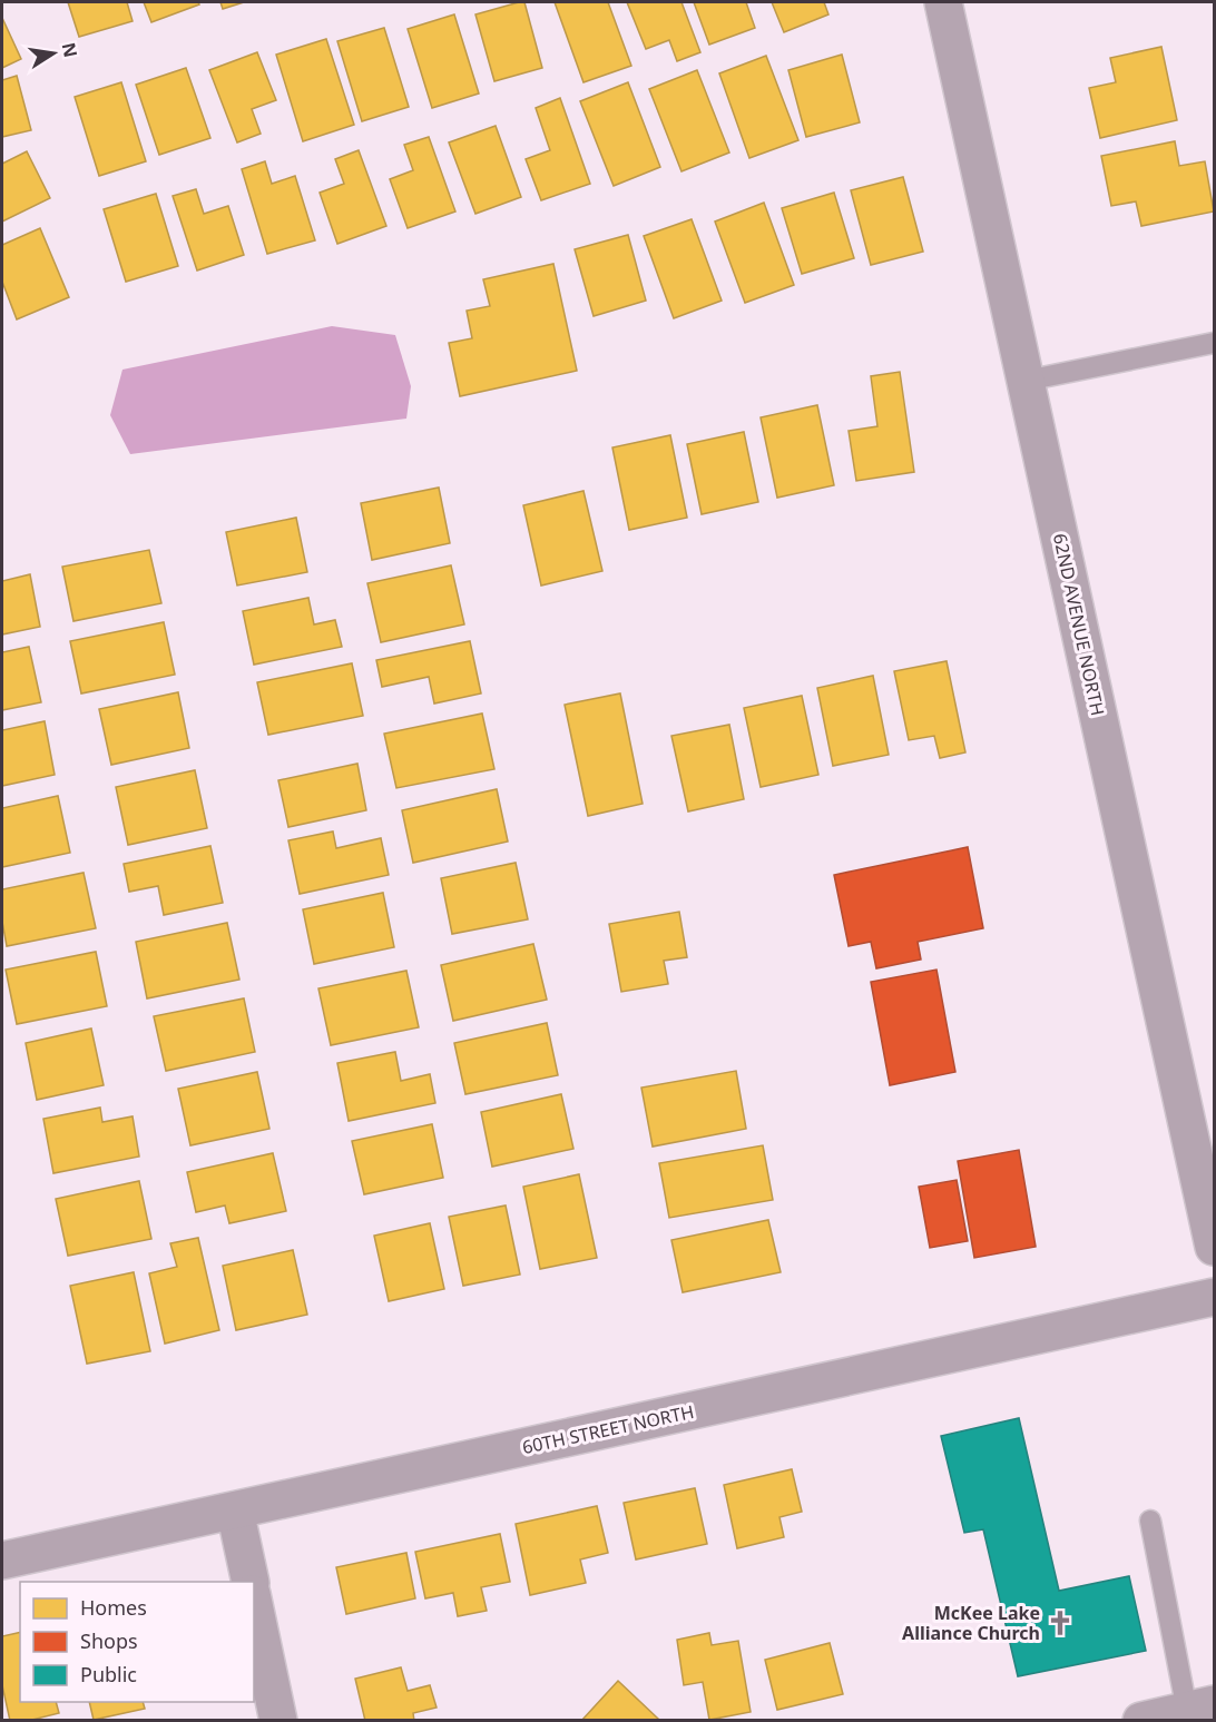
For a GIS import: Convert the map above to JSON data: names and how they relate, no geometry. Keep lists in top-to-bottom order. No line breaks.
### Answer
{"streets":{"street":["62ND AVENUE NORTH","60TH STREET NORTH"]},"places":{"church":["McKee Lake Alliance Church"]},"legend":["Homes","Shops","Public"],"north":"right"}
